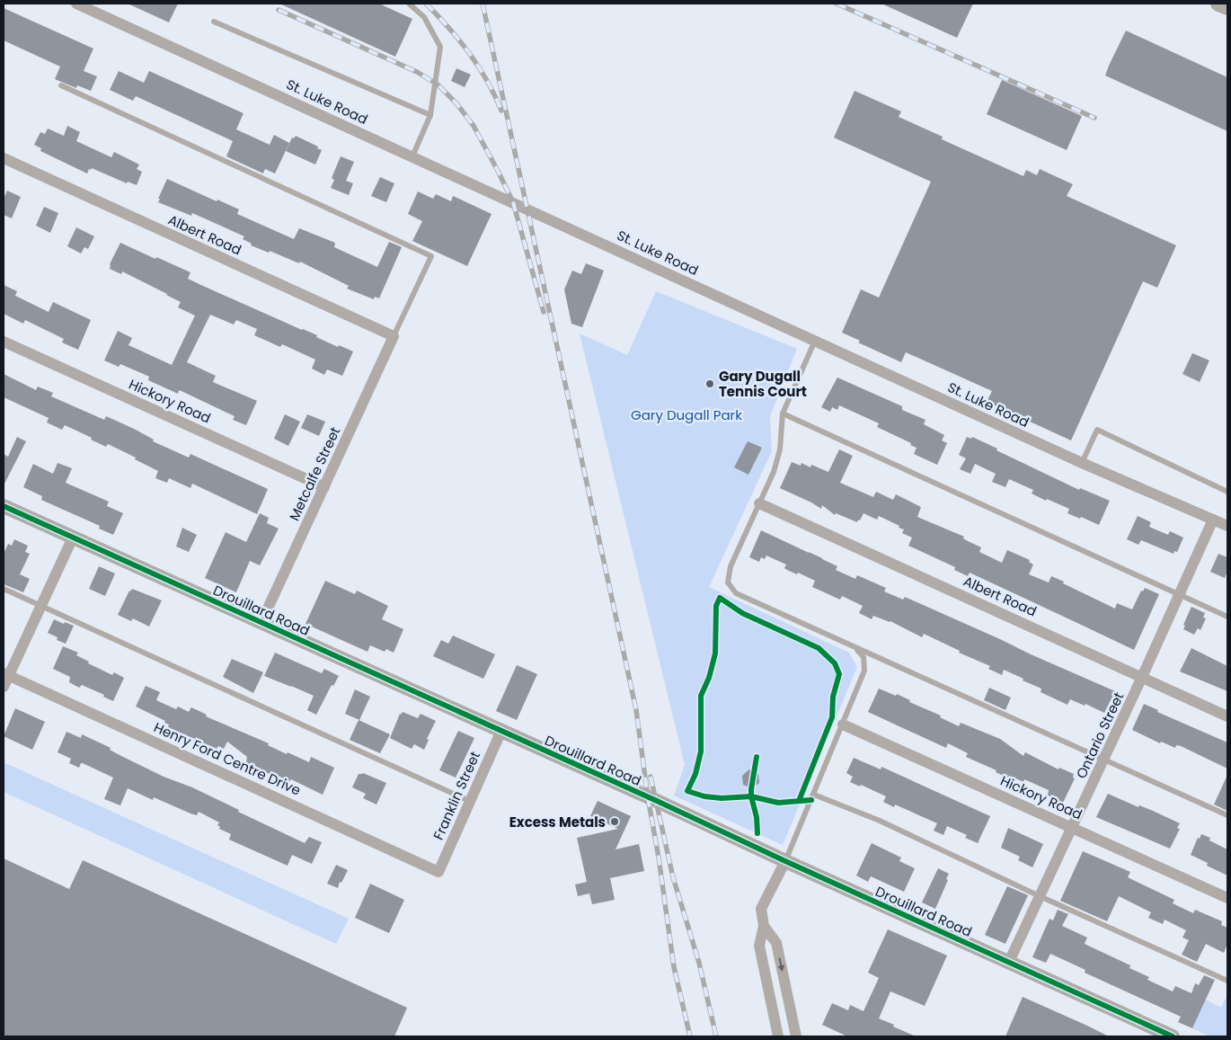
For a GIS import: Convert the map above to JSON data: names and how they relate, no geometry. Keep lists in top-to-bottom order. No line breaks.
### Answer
{"streets":{"street":["St. Luke Road","Albert Road","Hickory Road","Metcalfe Street","Drouillard Road","Ontario Street","Henry Ford Centre Drive","Franklin Street"]},"crossings":[["St. Luke Road","Ontario Street"],["Albert Road","Metcalfe Street"],["Albert Road","Ontario Street"],["Hickory Road","Metcalfe Street"],["Hickory Road","Ontario Street"],["Metcalfe Street","Drouillard Road"],["Drouillard Road","Ontario Street"],["Drouillard Road","Franklin Street"],["Henry Ford Centre Drive","Franklin Street"]],"parks":["Gary Dugall Park"],"places":["Gary Dugall Tennis Court","Excess Metals"]}
